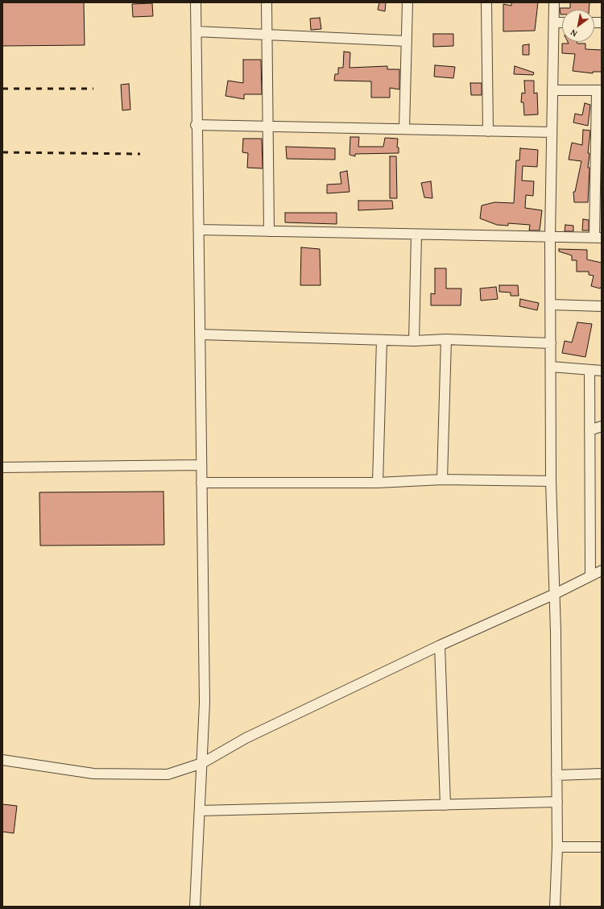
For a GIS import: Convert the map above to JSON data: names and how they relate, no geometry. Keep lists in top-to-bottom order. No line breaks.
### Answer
{"north":"bottom left"}
